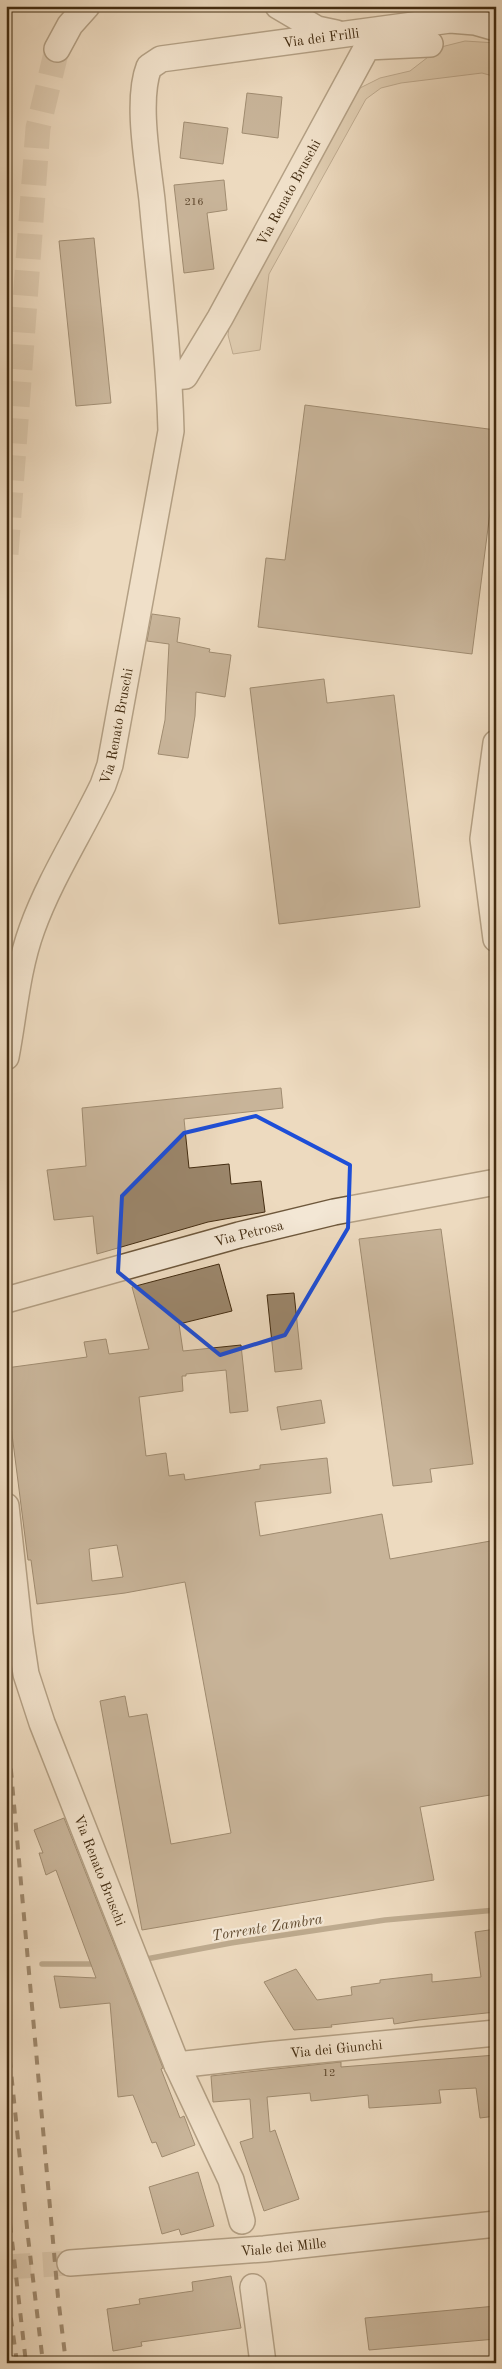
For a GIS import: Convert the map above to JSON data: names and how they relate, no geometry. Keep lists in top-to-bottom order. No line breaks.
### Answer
{"streets":{"street":["Via dei Frilli","Via Renato Bruschi","Via Petrosa","Via dei Giunchi","Viale dei Mille"]},"crossings":[["Via dei Frilli","Via Renato Bruschi"],["Via Renato Bruschi","Via dei Giunchi"]],"water":["Torrente Zambra"],"house_numbers":["216","12"]}
